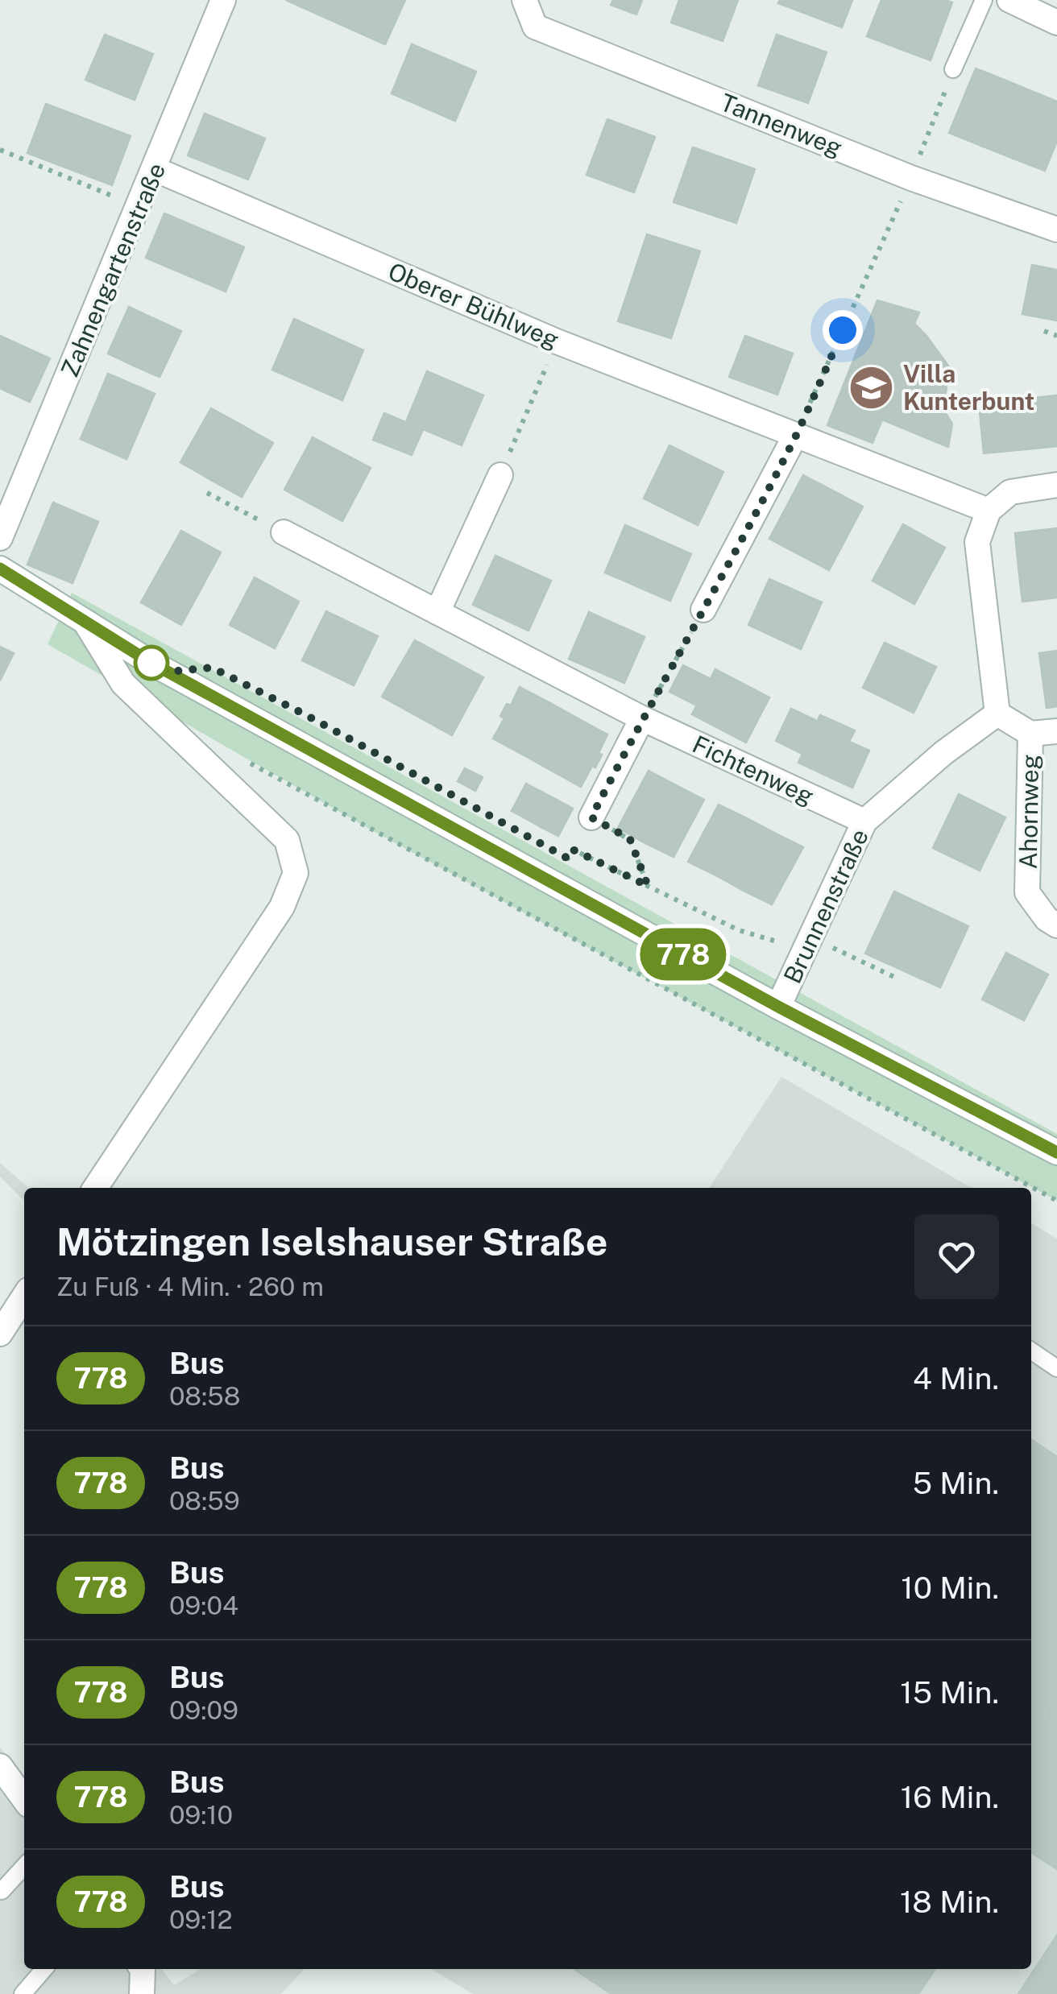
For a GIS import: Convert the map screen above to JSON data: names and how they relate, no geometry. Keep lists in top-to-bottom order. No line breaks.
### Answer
{"streets":{"street":["Tannenweg","Zahnengartenstraße","Oberer Bühlweg","Fichtenweg","Ahornweg","Brunnenstraße"]},"crossings":[["Zahnengartenstraße","Oberer Bühlweg"],["Fichtenweg","Brunnenstraße"]],"places":{"school or university":["Villa Kunterbunt"]},"lines":["bus line 778"],"page":{"on_map":"778","heading":["Mötzingen Iselshauser Straße","Zu Fuß · 4 Min. · 260 m"],"list":[{"mark":"778","name":"Bus","note":"08:58","value":"4 Min."},{"mark":"778","name":"Bus","note":"08:59","value":"5 Min."},{"mark":"778","name":"Bus","note":"09:04","value":"10 Min."},{"mark":"778","name":"Bus","note":"09:09","value":"15 Min."},{"mark":"778","name":"Bus","note":"09:10","value":"16 Min."},{"mark":"778","name":"Bus","note":"09:12","value":"18 Min."}]}}
